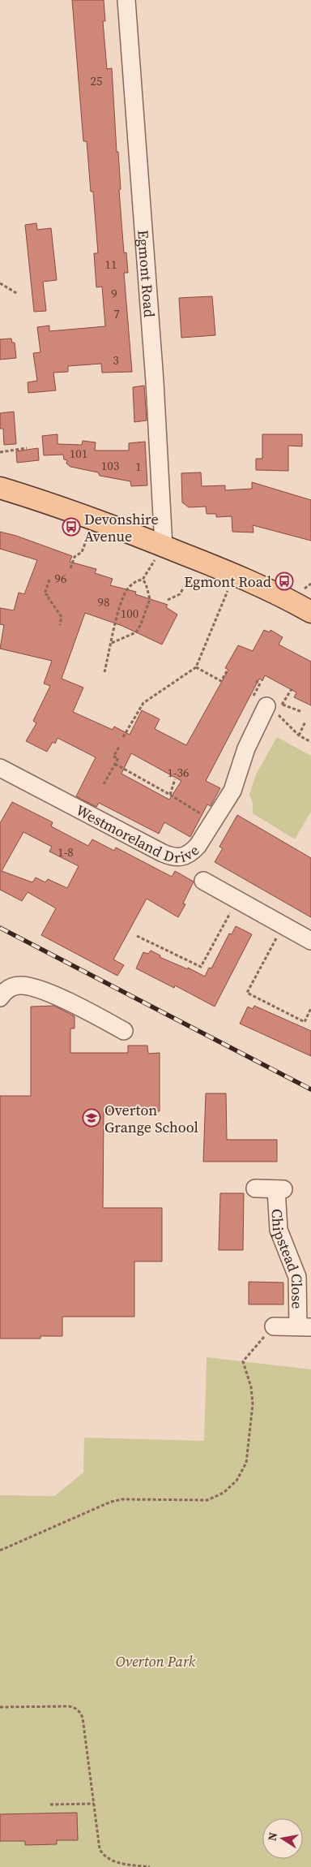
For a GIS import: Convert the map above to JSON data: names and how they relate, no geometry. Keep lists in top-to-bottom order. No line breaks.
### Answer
{"streets":{"street":["Egmont Road","Westmoreland Drive","Chipstead Close"]},"parks":["Overton Park"],"places":{"bus stop":["Devonshire Avenue","Egmont Road"],"school or university":["Overton Grange School"]},"house_numbers":["25","11","9","7","3","101","103","1","96","98","100","1-36","1-8"],"north":"left"}
